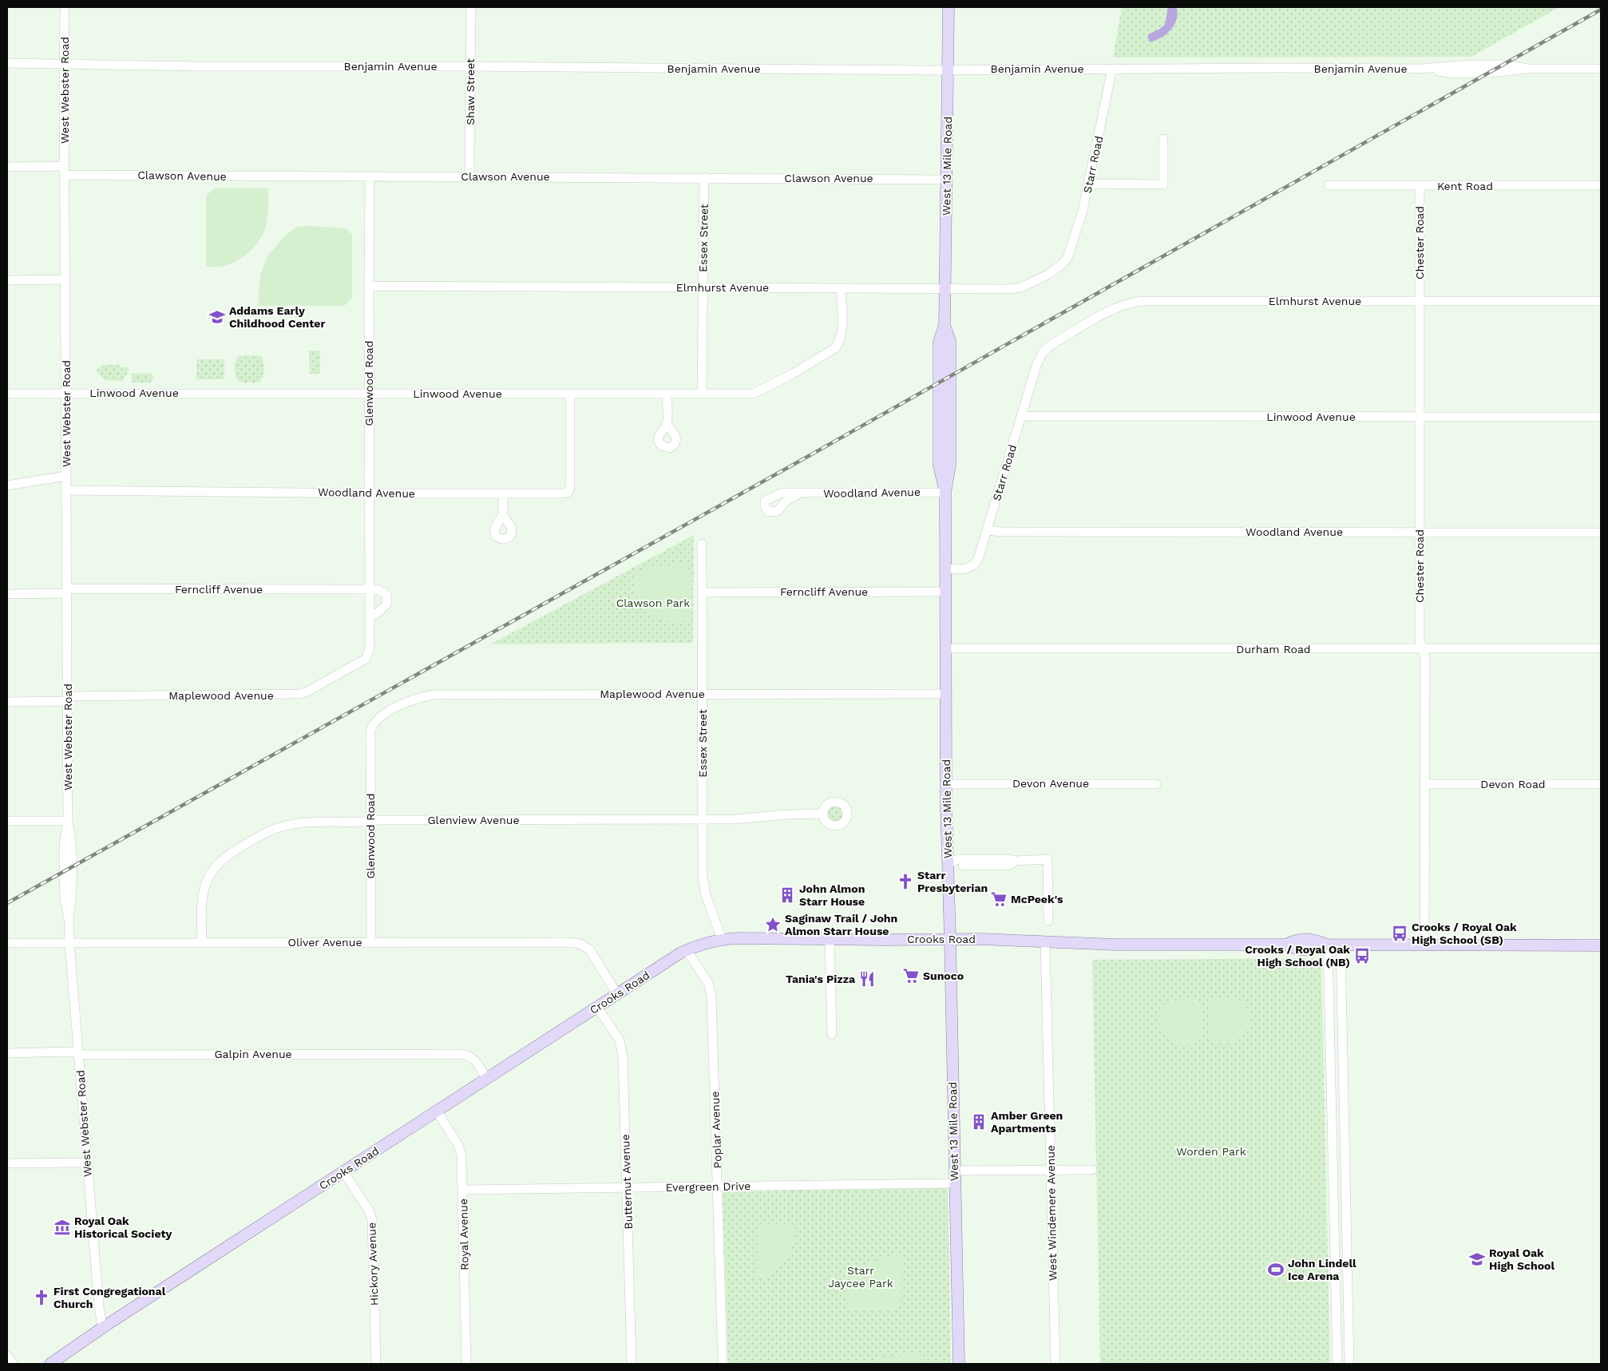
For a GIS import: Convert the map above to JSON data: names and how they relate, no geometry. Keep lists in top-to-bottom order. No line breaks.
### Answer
{"streets":{"main road":["West 13 Mile Road","Crooks Road"],"street":["Benjamin Avenue","West Webster Road","Shaw Street","Starr Road","Clawson Avenue","Kent Road","Essex Street","Chester Road","Elmhurst Avenue","Glenwood Road","Linwood Avenue","Woodland Avenue","Ferncliff Avenue","Durham Road","Maplewood Avenue","Devon Avenue","Devon Road","Glenview Avenue","Oliver Avenue","Galpin Avenue","Poplar Avenue","Butternut Avenue","Evergreen Drive","West Windemere Avenue","Royal Avenue","Hickory Avenue"]},"crossings":[["Benjamin Avenue","West Webster Road"],["Benjamin Avenue","Shaw Street"],["Benjamin Avenue","Starr Road"],["Benjamin Avenue","West 13 Mile Road"],["West Webster Road","Clawson Avenue"],["West Webster Road","Linwood Avenue"],["West Webster Road","Woodland Avenue"],["West Webster Road","Ferncliff Avenue"],["West Webster Road","Maplewood Avenue"],["West Webster Road","Crooks Road"],["West Webster Road","Oliver Avenue"],["West Webster Road","Galpin Avenue"],["Shaw Street","Clawson Avenue"],["Starr Road","West 13 Mile Road"],["Starr Road","Elmhurst Avenue"],["Starr Road","Linwood Avenue"],["Starr Road","Woodland Avenue"],["West 13 Mile Road","Clawson Avenue"],["West 13 Mile Road","Elmhurst Avenue"],["West 13 Mile Road","Woodland Avenue"],["West 13 Mile Road","Ferncliff Avenue"],["West 13 Mile Road","Durham Road"],["West 13 Mile Road","Maplewood Avenue"],["West 13 Mile Road","Devon Avenue"],["West 13 Mile Road","Crooks Road"],["West 13 Mile Road","Evergreen Drive"],["Clawson Avenue","Essex Street"],["Clawson Avenue","Glenwood Road"],["Kent Road","Chester Road"],["Essex Street","Elmhurst Avenue"],["Essex Street","Linwood Avenue"],["Essex Street","Ferncliff Avenue"],["Essex Street","Maplewood Avenue"],["Essex Street","Glenview Avenue"],["Essex Street","Crooks Road"],["Chester Road","Elmhurst Avenue"],["Chester Road","Linwood Avenue"],["Chester Road","Woodland Avenue"],["Chester Road","Durham Road"],["Chester Road","Devon Road"],["Chester Road","Crooks Road"],["Elmhurst Avenue","Glenwood Road"],["Elmhurst Avenue","Linwood Avenue"],["Glenwood Road","Linwood Avenue"],["Glenwood Road","Woodland Avenue"],["Glenwood Road","Ferncliff Avenue"],["Glenwood Road","Maplewood Avenue"],["Glenwood Road","Glenview Avenue"],["Glenwood Road","Oliver Avenue"],["Linwood Avenue","Woodland Avenue"],["Glenview Avenue","Oliver Avenue"],["Crooks Road","Oliver Avenue"],["Crooks Road","Galpin Avenue"],["Crooks Road","Poplar Avenue"],["Crooks Road","Butternut Avenue"],["Crooks Road","West Windemere Avenue"],["Crooks Road","Royal Avenue"],["Crooks Road","Hickory Avenue"],["Poplar Avenue","Evergreen Drive"],["Butternut Avenue","Evergreen Drive"],["Evergreen Drive","Royal Avenue"]],"parks":["Clawson Park","Worden Park","Starr Jaycee Park"],"places":{"school or university":["Addams Early Childhood Center","Royal Oak High School"],"church":["Starr Presbyterian","First Congregational Church"],"building":["John Almon Starr House","Amber Green Apartments"],"supermarket":["McPeek's","Sunoco"],"place":["Saginaw Trail / John Almon Starr House"],"bus stop":["Crooks / Royal Oak High School (SB)","Crooks / Royal Oak High School (NB)"],"restaurant":["Tania's Pizza"],"museum":["Royal Oak Historical Society"],"sports":["John Lindell Ice Arena"]}}
